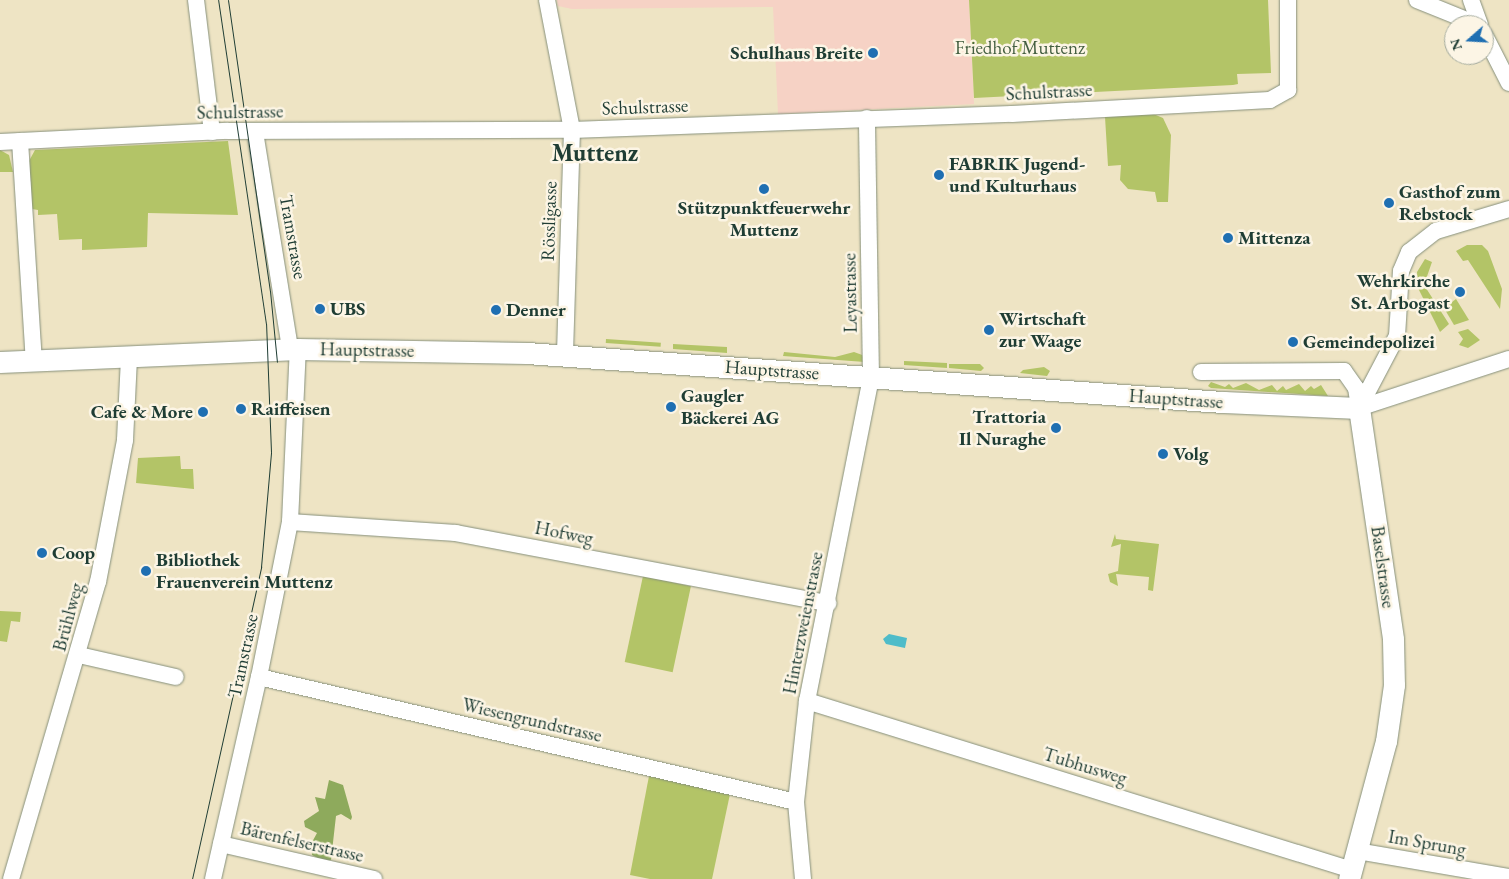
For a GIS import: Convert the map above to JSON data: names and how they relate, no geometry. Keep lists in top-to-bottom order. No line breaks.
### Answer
{"streets":{"street":["Schulstrasse","Rössligasse","Tramstrasse","Leyastrasse","Hauptstrasse","Hofweg","Baselstrasse","Brühlweg","Hinterzweienstrasse","Wiesengrundstrasse","Tubhusweg","Bärenfelserstrasse","Im Sprung"]},"crossings":[["Schulstrasse","Rössligasse"],["Schulstrasse","Tramstrasse"],["Schulstrasse","Leyastrasse"],["Rössligasse","Hauptstrasse"],["Tramstrasse","Hauptstrasse"],["Tramstrasse","Hofweg"],["Tramstrasse","Wiesengrundstrasse"],["Tramstrasse","Bärenfelserstrasse"],["Leyastrasse","Hauptstrasse"],["Leyastrasse","Hinterzweienstrasse"],["Hauptstrasse","Baselstrasse"],["Hauptstrasse","Brühlweg"],["Hauptstrasse","Hinterzweienstrasse"],["Hofweg","Hinterzweienstrasse"],["Baselstrasse","Tubhusweg"],["Baselstrasse","Im Sprung"],["Hinterzweienstrasse","Wiesengrundstrasse"],["Hinterzweienstrasse","Tubhusweg"],["Tubhusweg","Im Sprung"]],"districts":["Muttenz"],"parks":["Friedhof Muttenz"],"places":["Schulhaus Breite","FABRIK Jugend- und Kulturhaus","Stützpunktfeuerwehr Muttenz","Gasthof zum Rebstock","Mittenza","Wehrkirche St. Arbogast","UBS","Denner","Wirtschaft zur Waage","Gemeindepolizei","Gaugler Bäckerei AG","Raiffeisen","Cafe & More","Trattoria Il Nuraghe","Volg","Coop","Bibliothek Frauenverein Muttenz"],"north":"left"}
